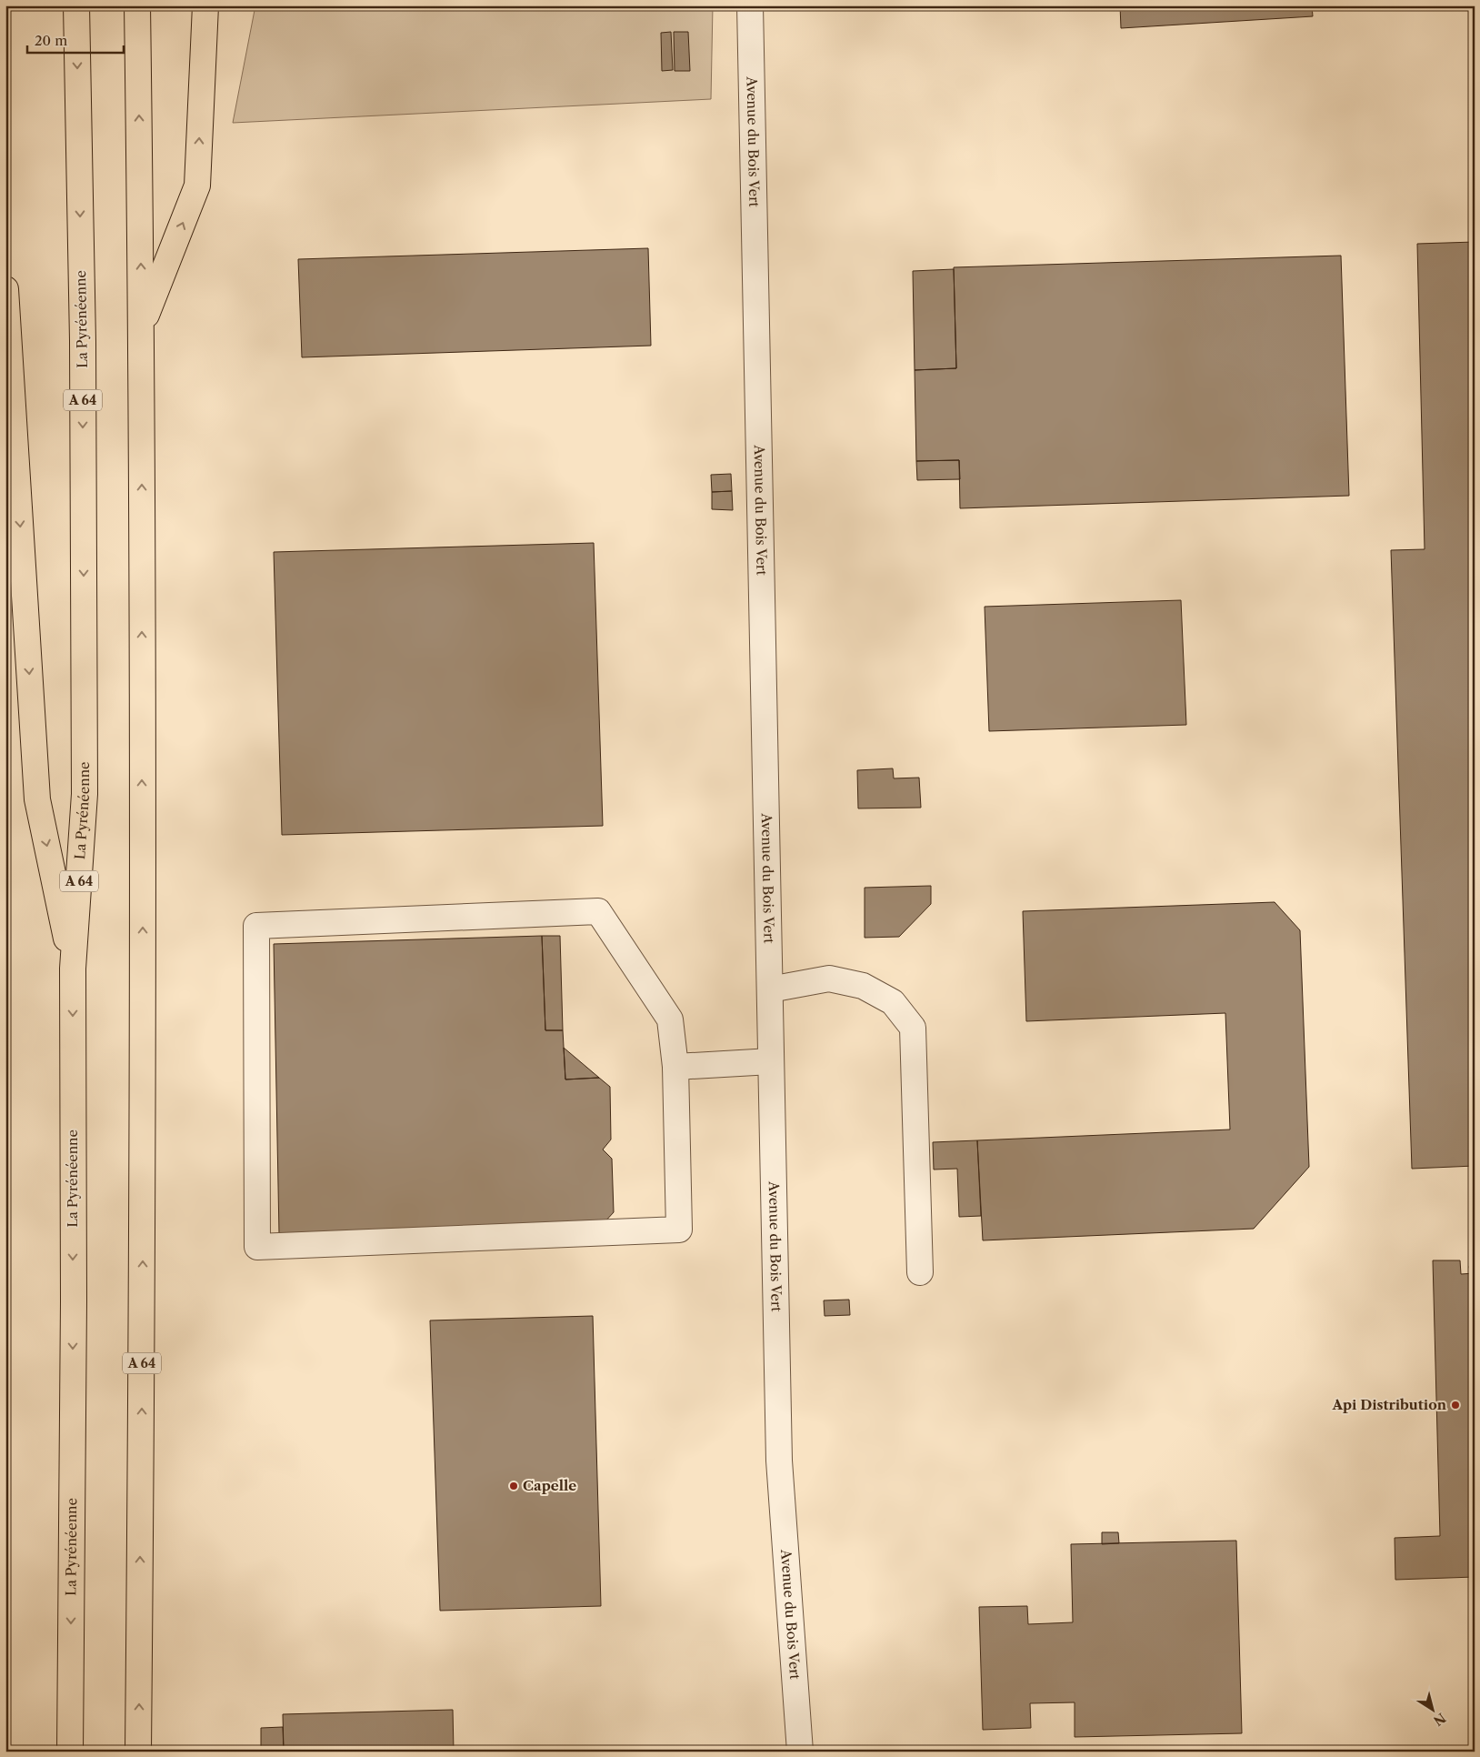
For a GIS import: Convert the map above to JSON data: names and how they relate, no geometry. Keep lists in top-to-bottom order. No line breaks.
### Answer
{"streets":{"highway":["La Pyrénéenne","A 64"],"street":["Avenue du Bois Vert"]},"places":["Api Distribution","Capelle"],"scale_bar":"20 m","north":"bottom right"}
